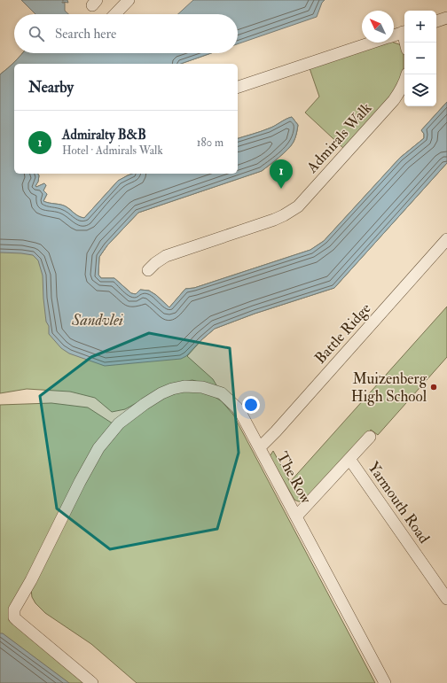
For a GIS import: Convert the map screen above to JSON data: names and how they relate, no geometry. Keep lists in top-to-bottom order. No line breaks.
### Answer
{"streets":{"street":["Admirals Walk","Battle Ridge","The Row","Yarmouth Road"]},"crossings":[["Battle Ridge","The Row"]],"water":["Sandvlei"],"places":["Muizenberg High School"],"north":"top left","page":{"map_buttons":["+","−"],"search":"Search here","heading":"Nearby","list":[{"mark":"1","name":"Admiralty B&B","note":"Hotel · Admirals Walk","value":"180 m"}],"pins":"1"}}
